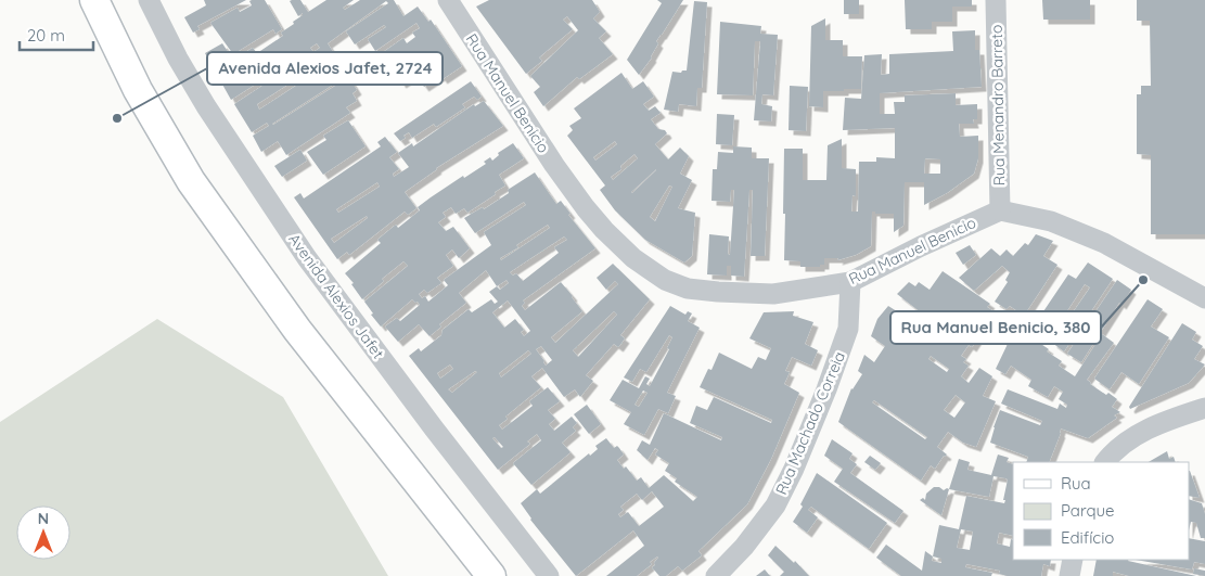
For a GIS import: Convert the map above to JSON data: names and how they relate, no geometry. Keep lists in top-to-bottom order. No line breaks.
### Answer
{"streets":{"street":["Rua Manuel Benicio","Rua Menandro Barreto","Avenida Alexios Jafet","Rua Machado Correia"]},"crossings":[["Rua Manuel Benicio","Rua Menandro Barreto"],["Rua Manuel Benicio","Rua Machado Correia"]],"places":["Avenida Alexios Jafet, 2724","Rua Manuel Benicio, 380"],"legend":["Rua","Parque","Edifício"],"scale_bar":"20 m","north":"top"}
